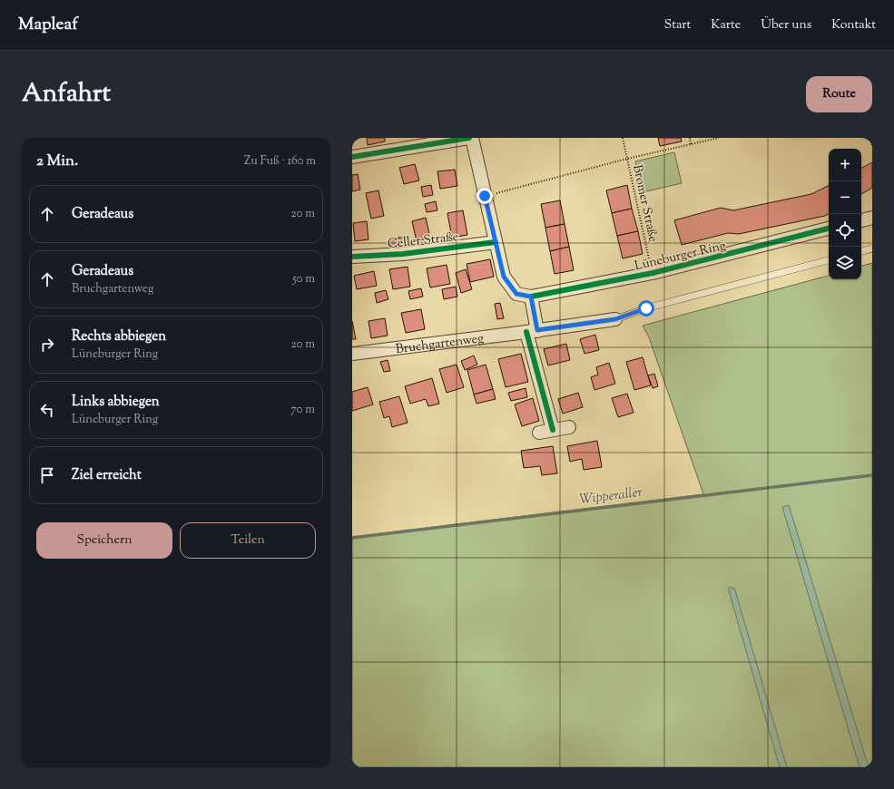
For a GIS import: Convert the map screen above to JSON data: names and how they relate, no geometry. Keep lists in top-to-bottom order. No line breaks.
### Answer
{"streets":{"street":["Celler Straße","Lüneburger Ring","Bruchgartenweg"],"path":["Bromer Straße"]},"crossings":[["Bromer Straße","Lüneburger Ring"],["Celler Straße","Lüneburger Ring"]],"water":["Wipperaller"],"page":{"header":"Mapleaf","nav":["Start","Karte","Über uns","Kontakt"],"title":"Anfahrt","buttons":["Route",["Speichern","Teilen"]],"heading":["2 Min.","Zu Fuß · 160 m"],"map_buttons":["+","−"],"list":[["Geradeaus","20 m"],["Geradeaus","Bruchgartenweg","50 m"],["Rechts abbiegen","Lüneburger Ring","20 m"],["Links abbiegen","Lüneburger Ring","70 m"],"Ziel erreicht"]}}
